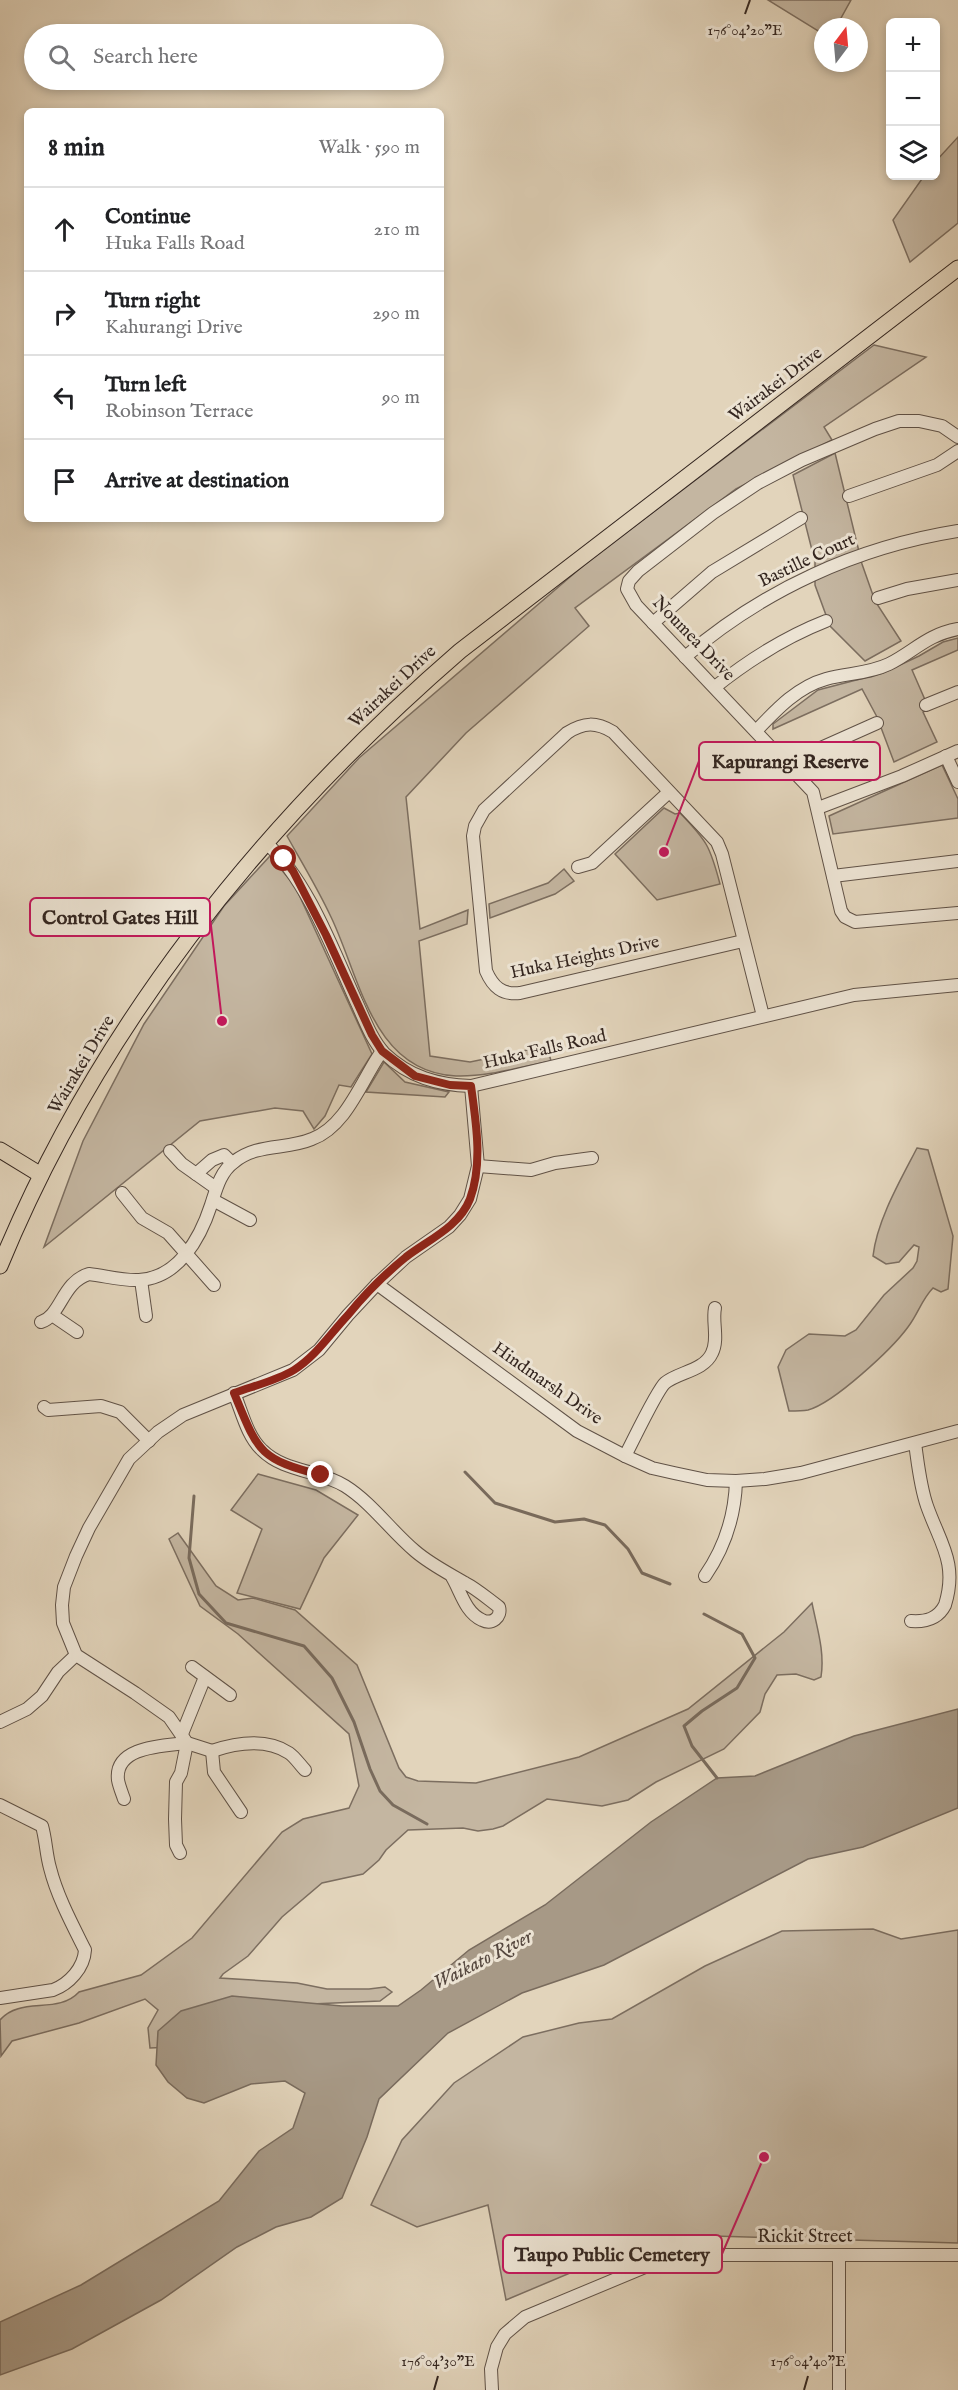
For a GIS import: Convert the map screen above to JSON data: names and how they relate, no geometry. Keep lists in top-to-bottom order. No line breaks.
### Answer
{"streets":{"main road":["Wairakei Drive"],"street":["Bastille Court","Noumea Drive","Huka Heights Drive","Huka Falls Road","Hindmarsh Drive","Rickit Street"]},"crossings":[["Wairakei Drive","Huka Falls Road"],["Bastille Court","Noumea Drive"],["Huka Heights Drive","Huka Falls Road"]],"water":["Waikato River"],"places":["Kapurangi Reserve","Control Gates Hill","Taupo Public Cemetery"],"north":"top","page":{"map_buttons":["+","−"],"search":"Search here","heading":["8 min","Walk · 590 m"],"list":[["Continue","Huka Falls Road","210 m"],["Turn right","Kahurangi Drive","290 m"],["Turn left","Robinson Terrace","90 m"],"Arrive at destination"]},"coordinates":["176°04'20\"E","176°04'30\"E","176°04'40\"E"]}
